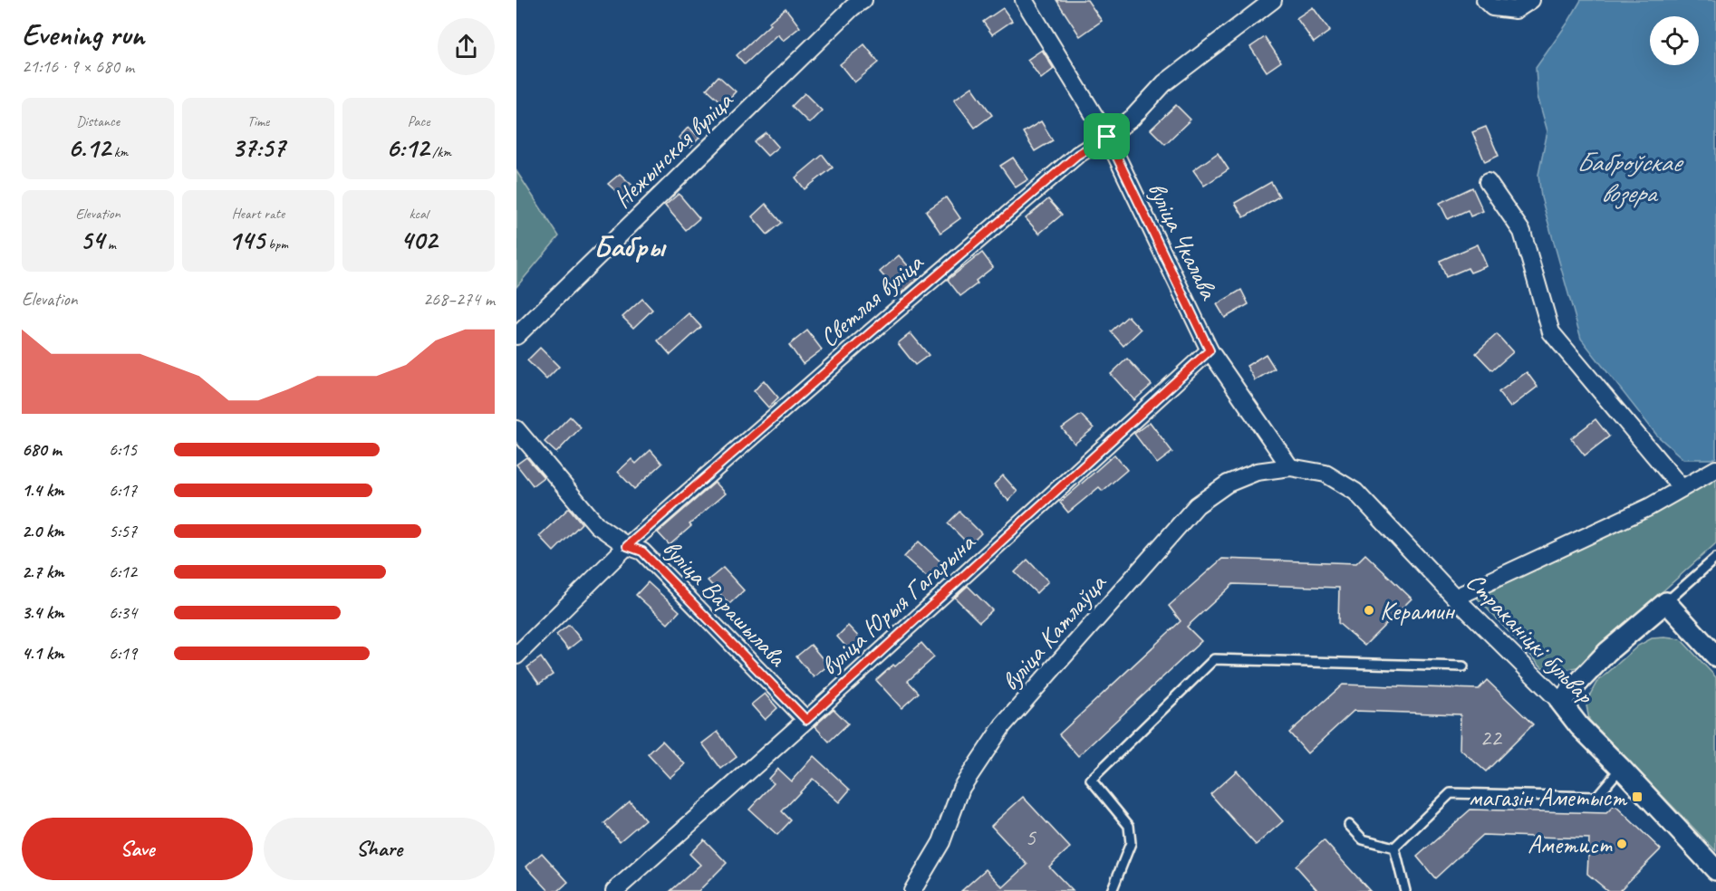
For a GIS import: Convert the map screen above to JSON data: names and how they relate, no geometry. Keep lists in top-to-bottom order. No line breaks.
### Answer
{"streets":{"street":["Нежынская вуліца","вуліца Чкалава","Светлая вуліца","вуліца Варашылава","вуліца Юрыя Гагарына","вуліца Катлаўца","Страканіцкі бульвар"]},"crossings":[["вуліца Чкалава","Светлая вуліца"],["вуліца Чкалава","вуліца Юрыя Гагарына"],["вуліца Чкалава","вуліца Катлаўца"],["вуліца Чкалава","Страканіцкі бульвар"],["Светлая вуліца","вуліца Варашылава"],["вуліца Варашылава","вуліца Юрыя Гагарына"],["вуліца Катлаўца","Страканіцкі бульвар"]],"districts":["Бабры"],"water":["Баброўскае возера"],"places":{"other":["Керамин","Аметист"],"transit":["магазін Аметыст"]},"house_numbers":["22","5"],"page":{"heading":["Evening run","21:16 · 9 × 680 m"],"stats":[["Distance","6.12 km"],["Time","37:57"],["Pace","6:12 /km"],["Elevation","54 m"],["Heart rate","145 bpm"],["kcal","402"]],"chart":["Elevation","268–274 m"],"list":[{"name":"680 m","note":"6:15"},{"name":"1.4 km","note":"6:17"},{"name":"2.0 km","note":"5:57"},{"name":"2.7 km","note":"6:12"},{"name":"3.4 km","note":"6:34"},{"name":"4.1 km","note":"6:19"}],"buttons":["Save","Share"]}}
